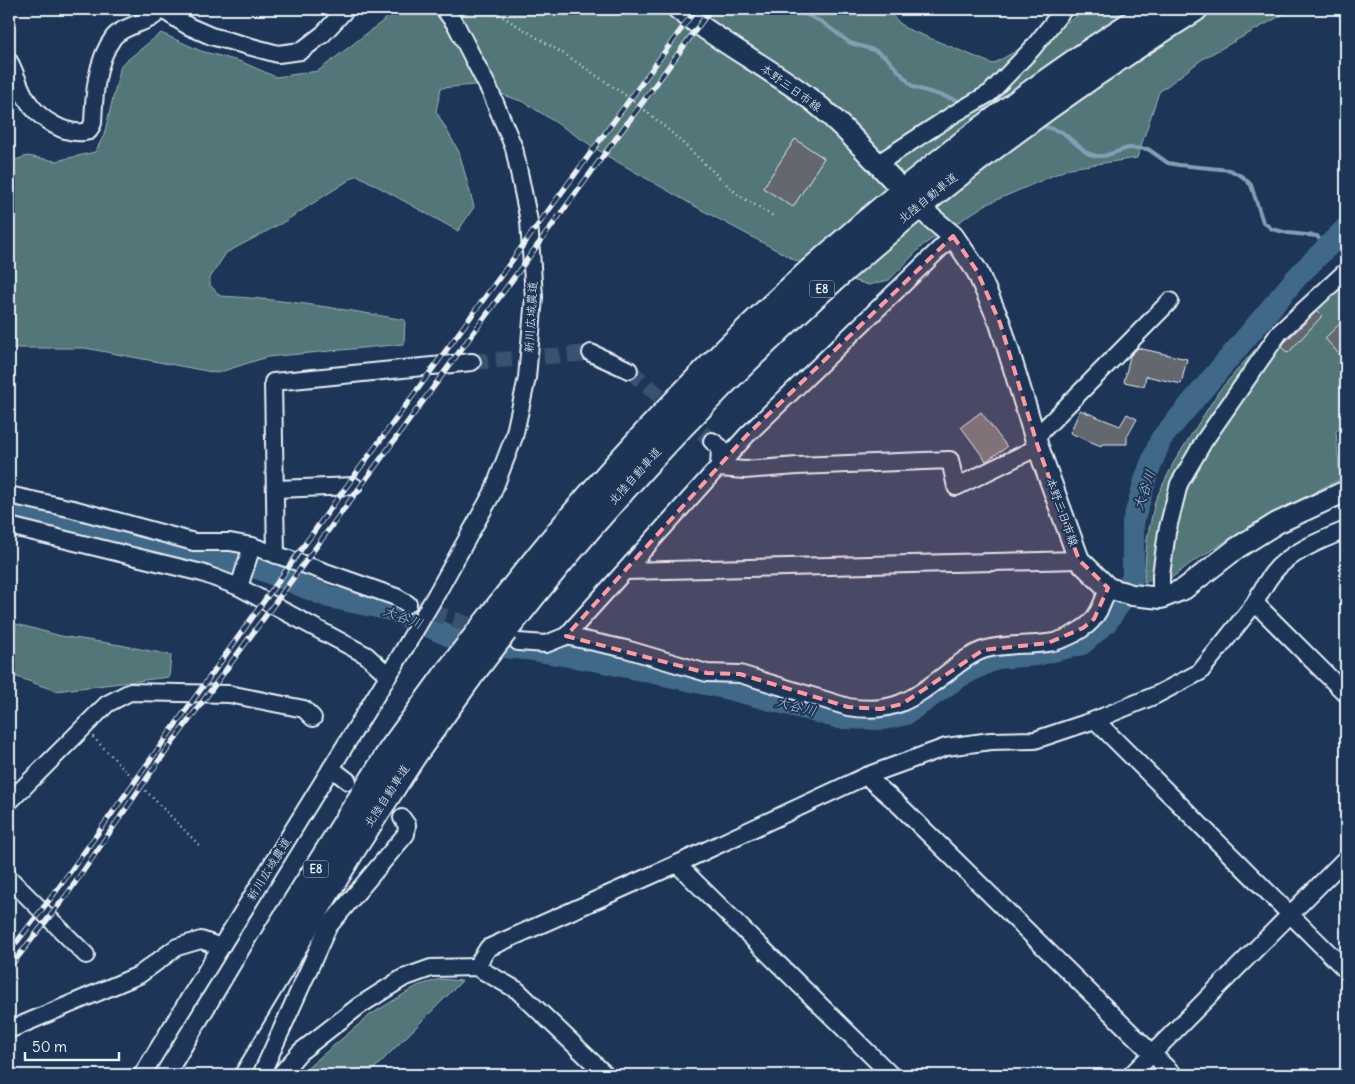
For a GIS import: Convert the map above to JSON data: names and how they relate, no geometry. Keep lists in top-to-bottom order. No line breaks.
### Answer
{"streets":{"highway":["北陸自動車道","E8"],"main road":["本野三日市線"],"street":["新川広域農道"]},"water":["大谷川"],"scale_bar":"50 m"}
